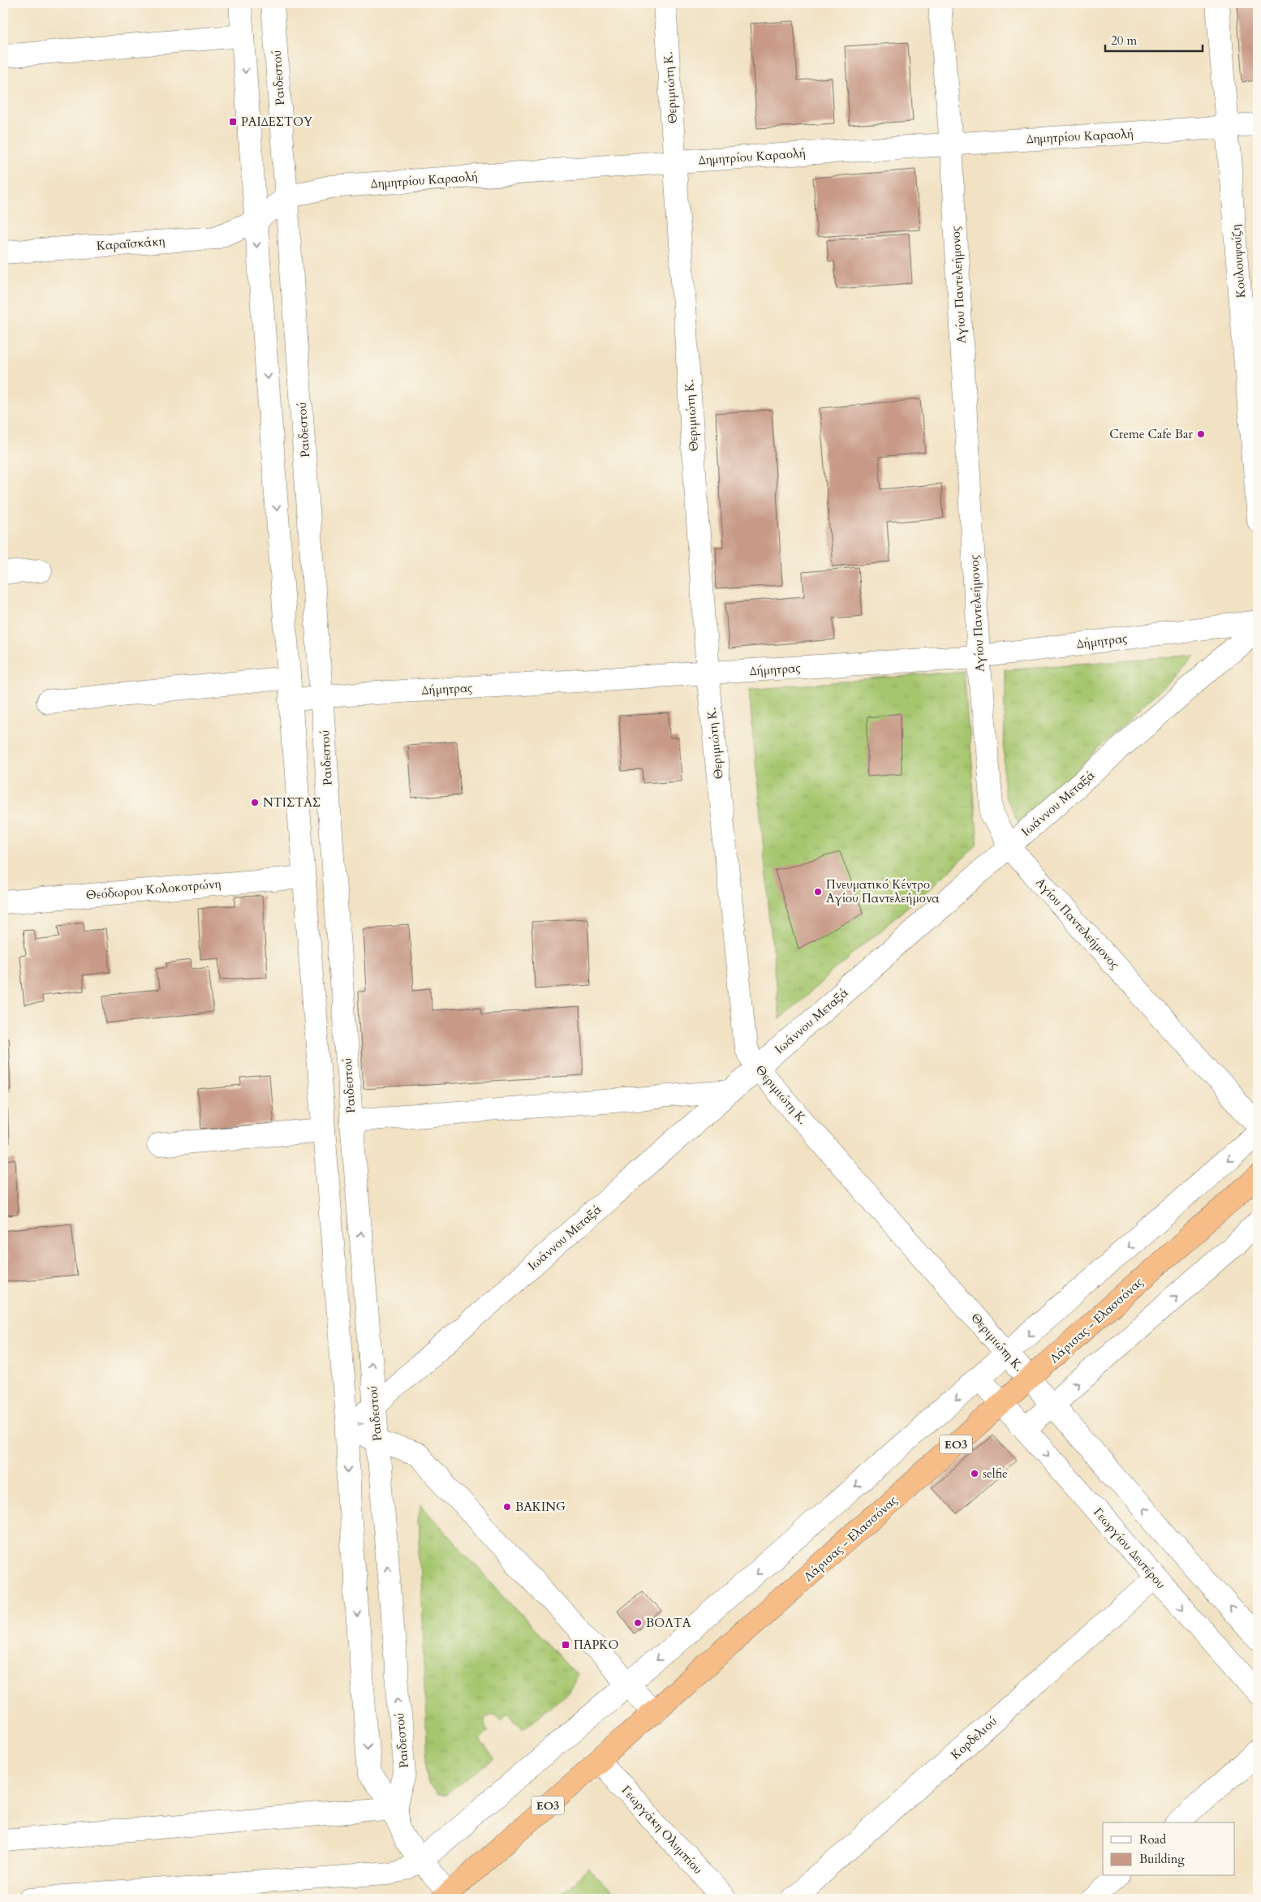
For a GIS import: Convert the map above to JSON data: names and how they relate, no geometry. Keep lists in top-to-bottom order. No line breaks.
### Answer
{"streets":{"highway":["Λάρισας - Ελασσόνας","ΕΟ3"],"street":["Ραιδεστού","Θεριμιώτη Κ.","Δημητρίου Καραολή","Καραϊσκάκη","Κουλουψούζη","Αγίου Παντελεήμονος","Δήμητρας","Ιωάννου Μεταξά","Θεόδωρου Κολοκοτρώνη","Γεωργίου Δευτέρου","Κορδελιού","Γεωργάκη Ολυμπίου"]},"crossings":[["Ραιδεστού","Δημητρίου Καραολή"],["Ραιδεστού","Δήμητρας"],["Ραιδεστού","Ιωάννου Μεταξά"],["Θεριμιώτη Κ.","Δημητρίου Καραολή"],["Θεριμιώτη Κ.","Δήμητρας"],["Θεριμιώτη Κ.","Ιωάννου Μεταξά"],["Θεριμιώτη Κ.","Λάρισας - Ελασσόνας"],["Δημητρίου Καραολή","Καραϊσκάκη"],["Δημητρίου Καραολή","Κουλουψούζη"],["Δημητρίου Καραολή","Αγίου Παντελεήμονος"],["Αγίου Παντελεήμονος","Δήμητρας"],["Αγίου Παντελεήμονος","Ιωάννου Μεταξά"],["Λάρισας - Ελασσόνας","Γεωργίου Δευτέρου"],["Λάρισας - Ελασσόνας","Γεωργάκη Ολυμπίου"],["Γεωργίου Δευτέρου","Κορδελιού"]],"places":{"transit":["ΡΑΙΔΕΣΤΟΥ","ΠΑΡΚΟ"],"other":["Creme Cafe Bar","ΝΤΙΣΤΑΣ","Πνευματικό Κέντρο Αγίου Παντελεήμονα","selfie","BAKING","ΒΟΛΤΑ"]},"legend":["Road","Building"],"scale_bar":"20 m"}
